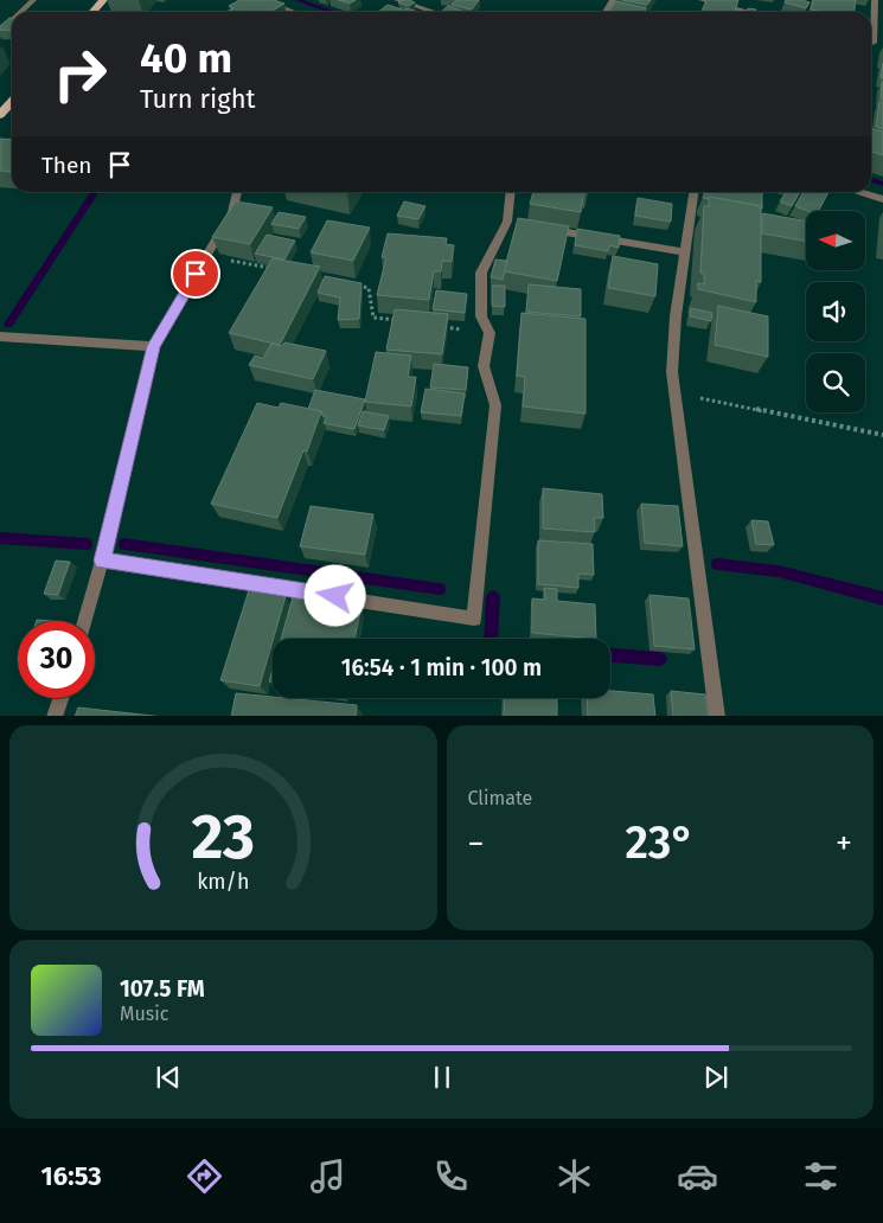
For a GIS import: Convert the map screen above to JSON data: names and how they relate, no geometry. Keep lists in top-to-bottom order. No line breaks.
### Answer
{"north":"left","page":{"turn":["40 m","Turn right"],"then":"Then","limit":"30","trip":"16:54 · 1 min · 100 m","tile":"Climate","heat":["−","23°","+"],"song":["107.5 FM","Music"],"tabs":"16:53","gauge":["23","km/h"]}}
